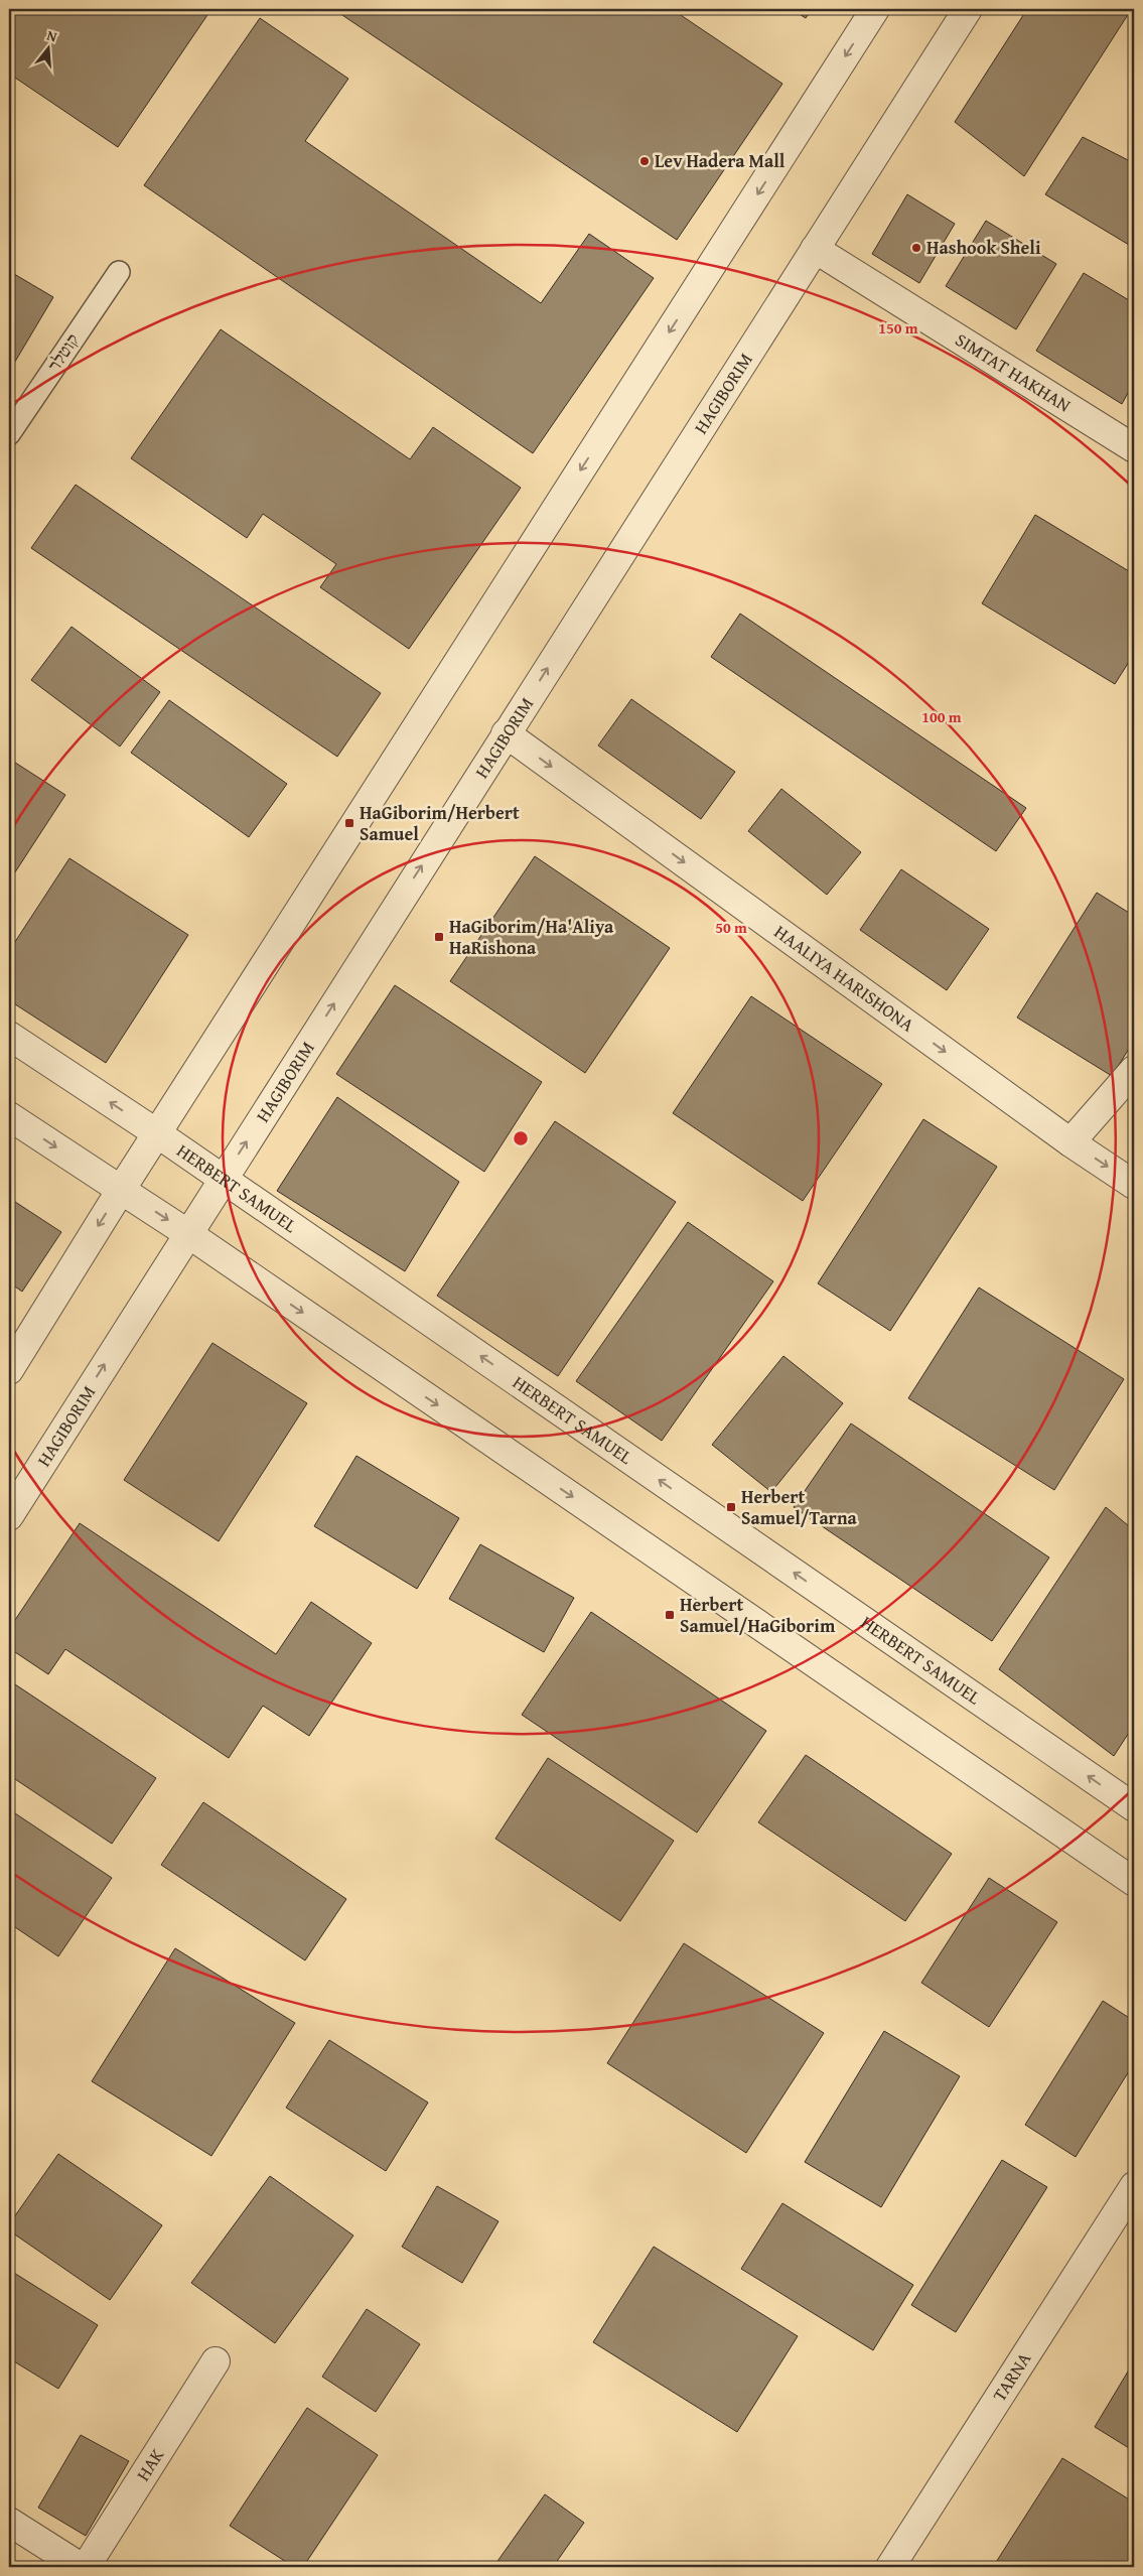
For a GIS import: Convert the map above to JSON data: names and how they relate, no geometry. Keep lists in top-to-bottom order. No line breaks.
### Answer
{"streets":{"street":["SIMTAT HAKHAN","HAGIBORIM","HAALIYA HARISHONA","HERBERT SAMUEL","TARNA","HAK"],"lane":["קוטלר"]},"crossings":[["SIMTAT HAKHAN","HAGIBORIM"],["HAGIBORIM","HAALIYA HARISHONA"],["HAGIBORIM","HERBERT SAMUEL"]],"one_way":["HAALIYA HARISHONA"],"places":{"other":["Lev Hadera Mall","Hashook Sheli"],"transit":["HaGiborim/Herbert Samuel","HaGiborim/Ha'Aliya HaRishona","Herbert Samuel/Tarna","Herbert Samuel/HaGiborim"]},"north":"top","rings":["150 m","100 m","50 m"]}
